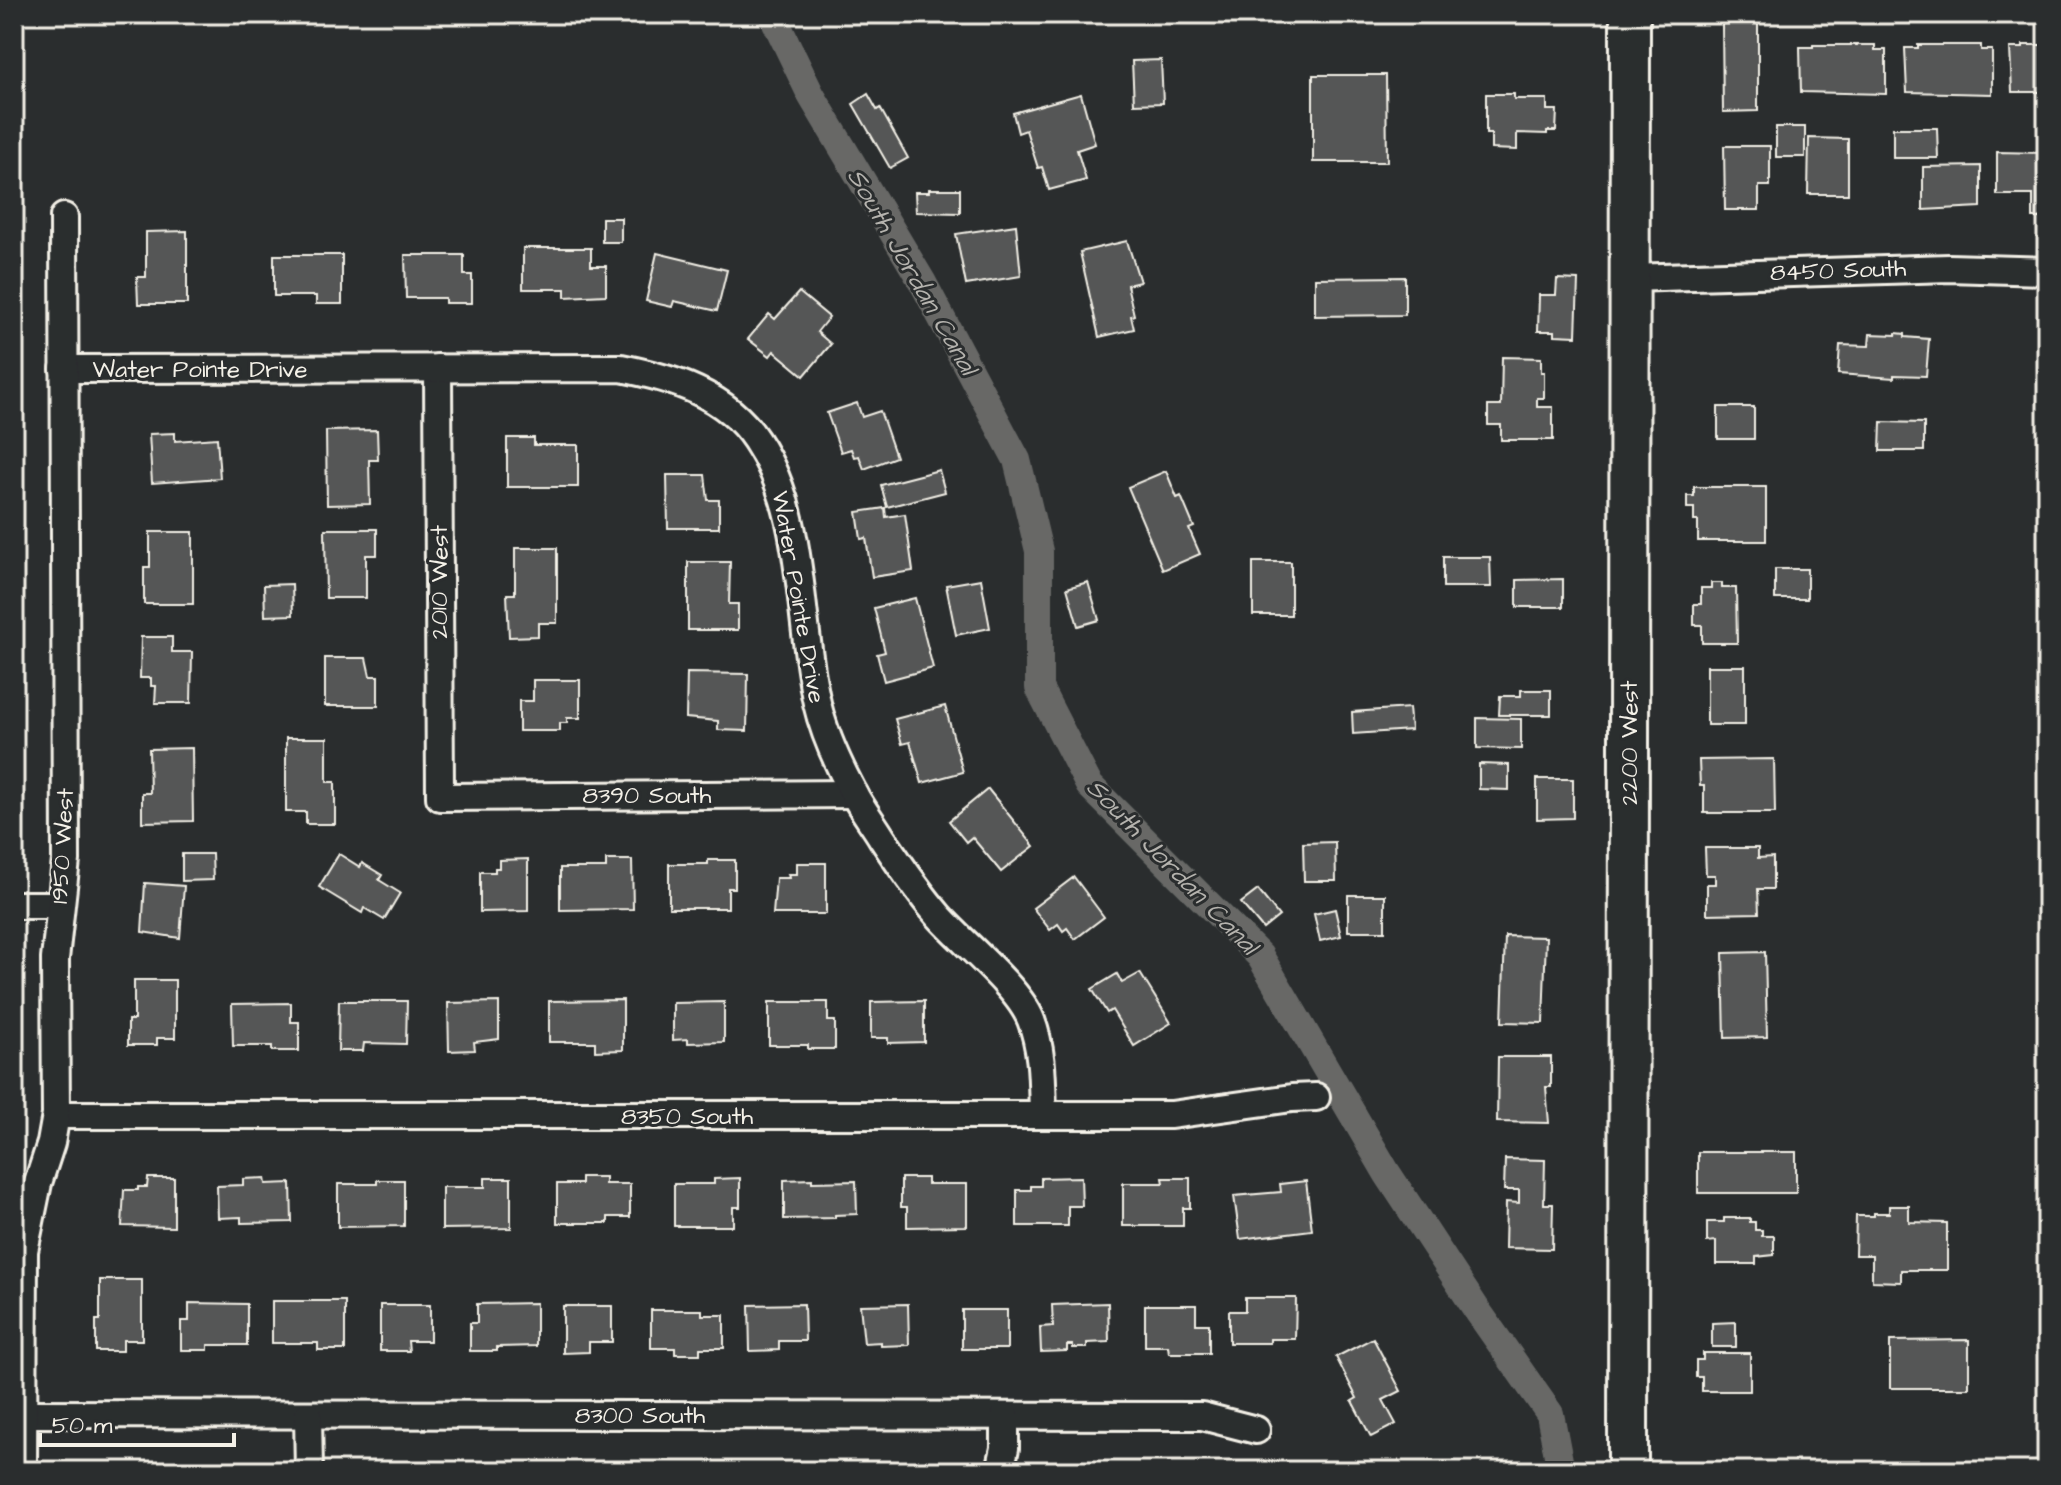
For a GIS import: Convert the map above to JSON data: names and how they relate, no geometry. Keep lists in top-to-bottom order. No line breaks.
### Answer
{"streets":{"street":["8450 South","Water Pointe Drive","2010 West","2200 West","8390 South","1950 West","8350 South","8300 South"]},"crossings":[["8450 South","2200 West"],["Water Pointe Drive","2010 West"],["Water Pointe Drive","8390 South"],["Water Pointe Drive","1950 West"],["Water Pointe Drive","8350 South"],["2010 West","8390 South"],["1950 West","8350 South"],["1950 West","8300 South"]],"water":["South Jordan Canal"],"scale_bar":"50 m"}
